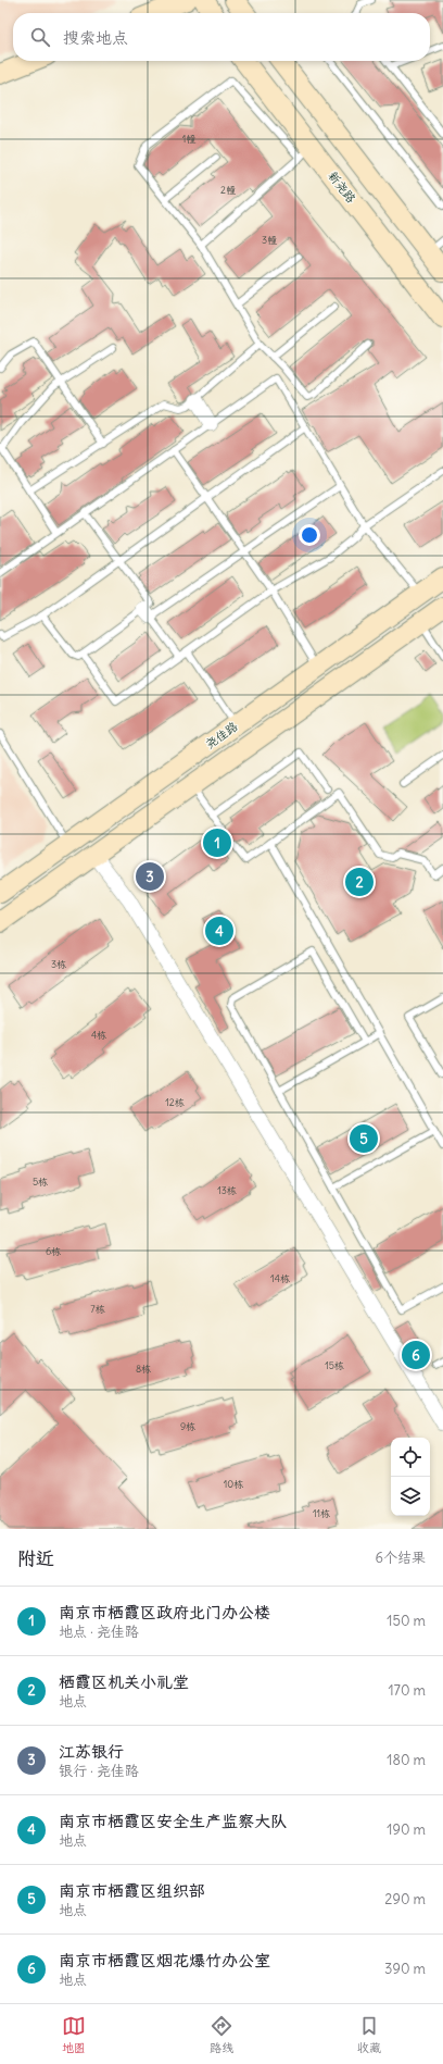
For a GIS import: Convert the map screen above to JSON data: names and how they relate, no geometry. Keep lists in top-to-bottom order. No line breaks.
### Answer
{"streets":{"main road":["新尧路","尧佳路"]},"house_numbers":["1幢","2幢","3幢","3栋","4栋","12栋","5栋","13栋","6栋","14栋","7栋","15栋","8栋","9栋","10栋","11栋"],"page":{"search":"搜索地点","pins":["1","3","2","4","5","6"],"heading":["附近","6个结果"],"list":[{"mark":"1","name":"南京市栖霞区政府北门办公楼","note":"地点 · 尧佳路","value":"150 m"},{"mark":"2","name":"栖霞区机关小礼堂","note":"地点","value":"170 m"},{"mark":"3","name":"江苏银行","note":"银行 · 尧佳路","value":"180 m"},{"mark":"4","name":"南京市栖霞区安全生产监察大队","note":"地点","value":"190 m"},{"mark":"5","name":"南京市栖霞区组织部","note":"地点","value":"290 m"},{"mark":"6","name":"南京市栖霞区烟花爆竹办公室","note":"地点","value":"390 m"}],"nav":["地图","路线","收藏"]}}
